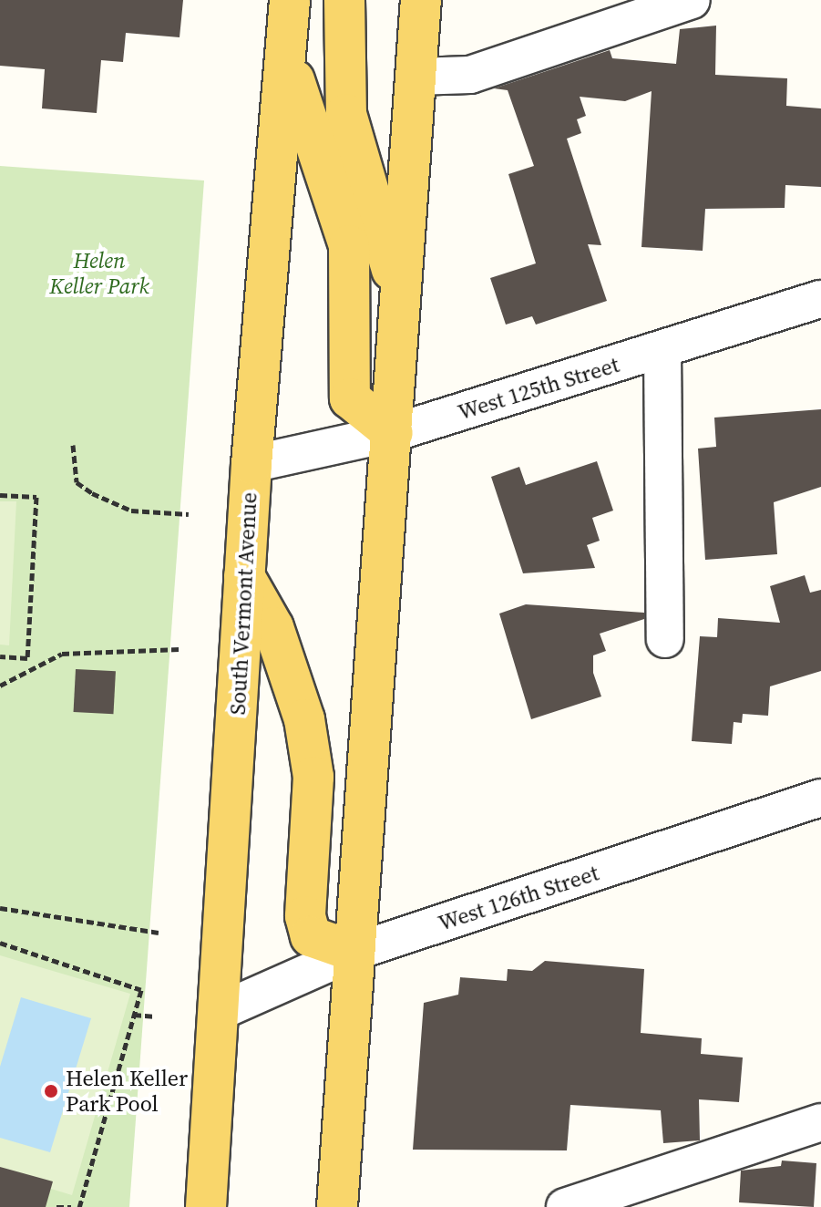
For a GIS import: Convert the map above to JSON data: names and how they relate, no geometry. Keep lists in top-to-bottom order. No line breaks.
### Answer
{"streets":{"main road":["South Vermont Avenue"],"street":["West 125th Street","West 126th Street"]},"crossings":[["West 125th Street","South Vermont Avenue"],["South Vermont Avenue","West 126th Street"]],"parks":["Helen Keller Park"],"places":["Helen Keller Park Pool"]}
